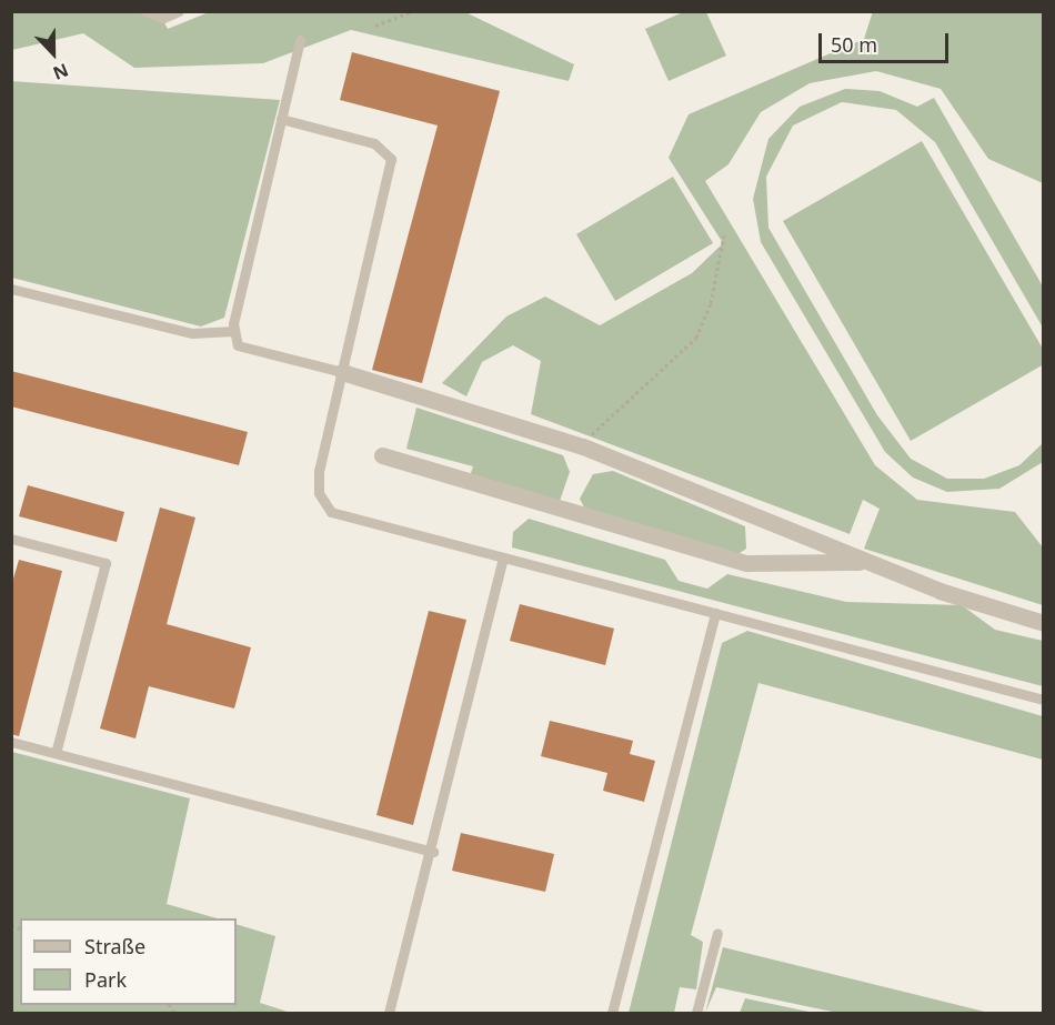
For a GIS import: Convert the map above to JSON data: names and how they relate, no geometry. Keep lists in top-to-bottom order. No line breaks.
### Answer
{"legend":["Straße","Park"],"scale_bar":"50 m","north":"bottom"}
